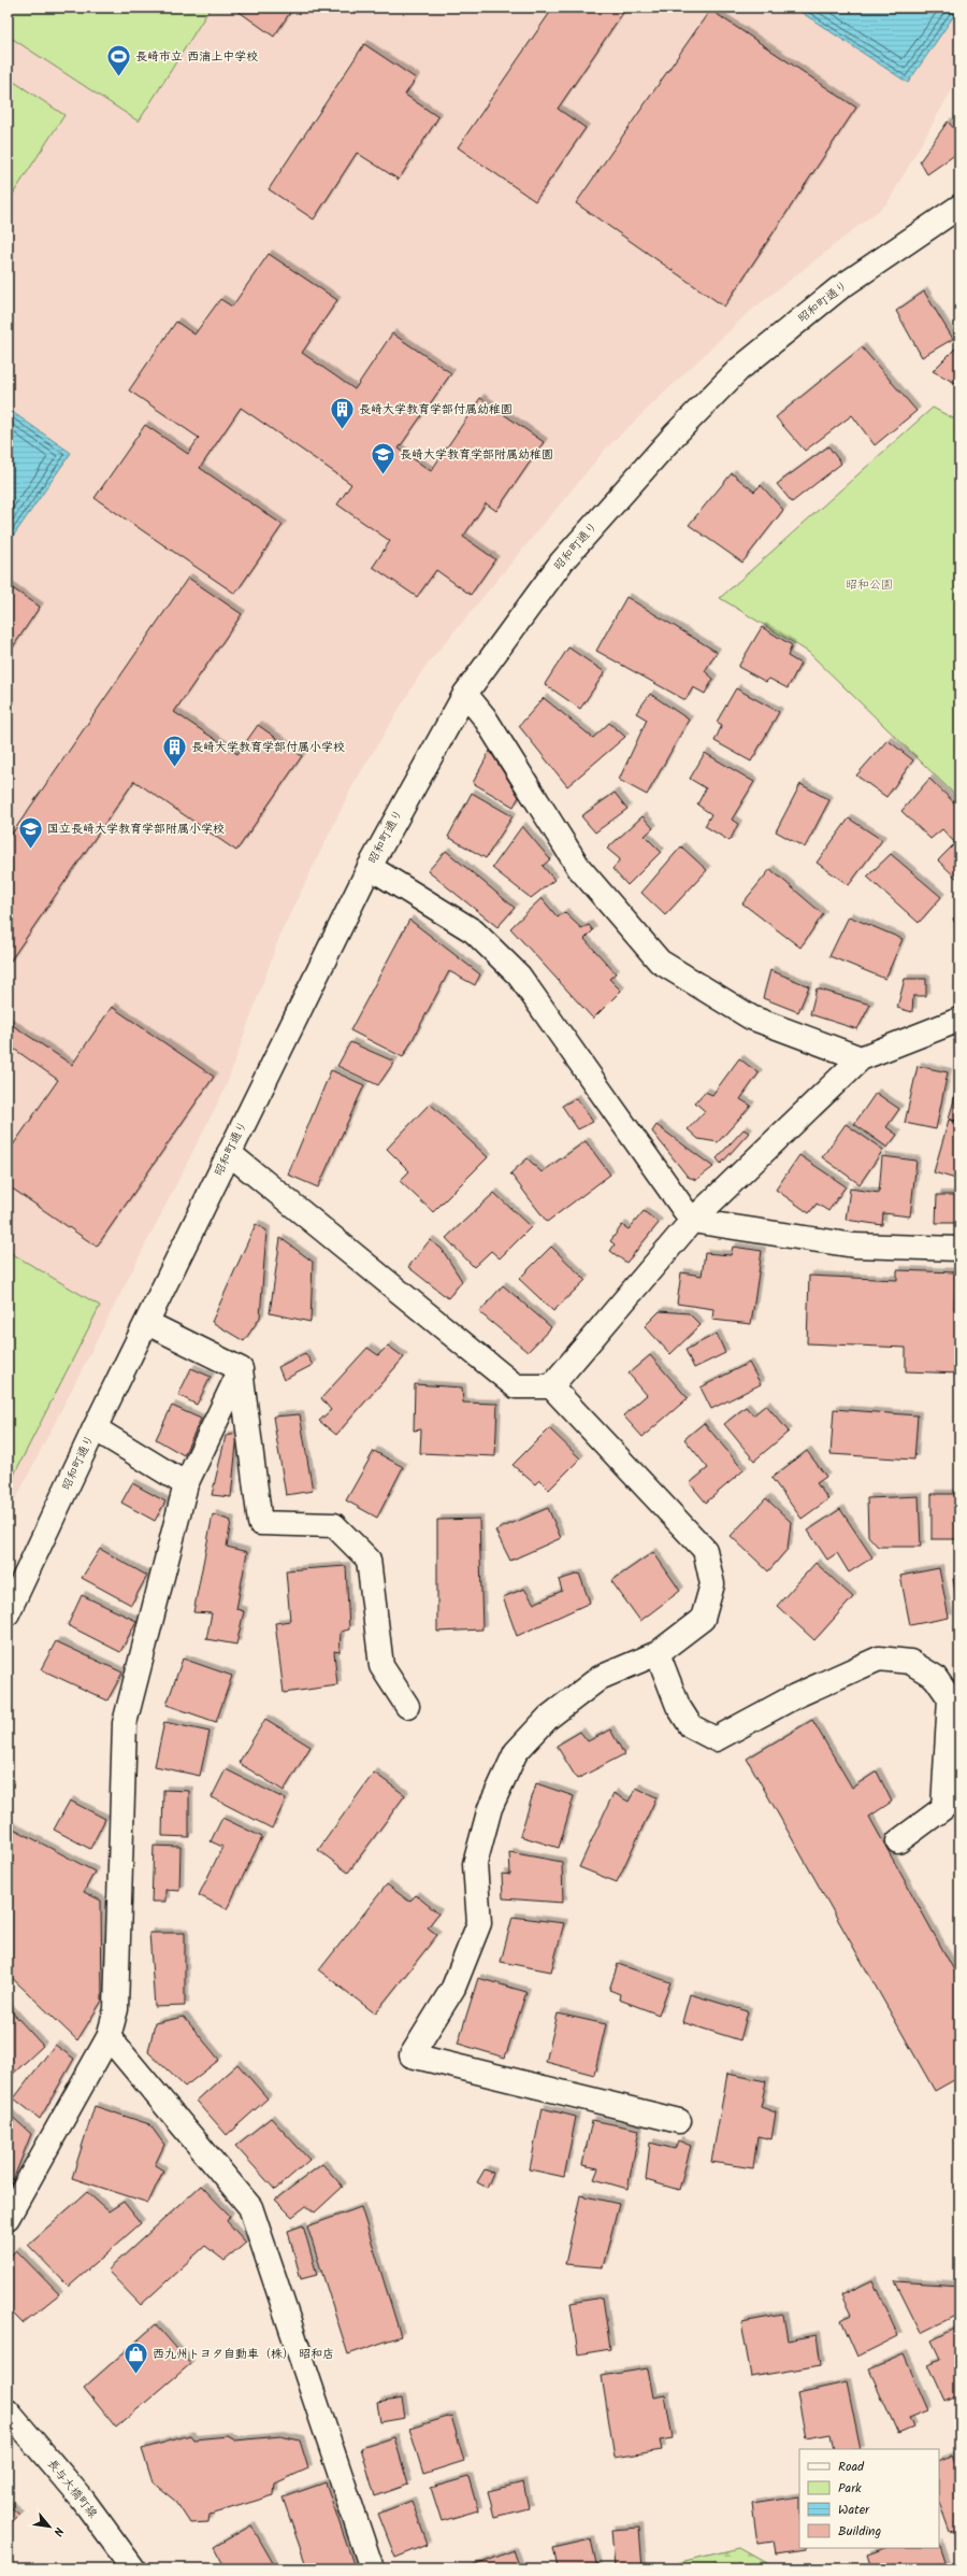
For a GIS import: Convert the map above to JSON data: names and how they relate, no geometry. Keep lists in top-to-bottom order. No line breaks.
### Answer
{"streets":{"street":["昭和町通り","長与大橋町線"]},"parks":["昭和公園"],"places":{"sports":["長崎市立 西浦上中学校"],"building":["長崎大学教育学部付属幼稚園","長崎大学教育学部付属小学校"],"school or university":["長崎大学教育学部附属幼稚園","国立長崎大学教育学部附属小学校"],"shop":["西九州トヨタ自動車（株） 昭和店"]},"legend":["Road","Park","Water","Building"],"north":"bottom right"}
